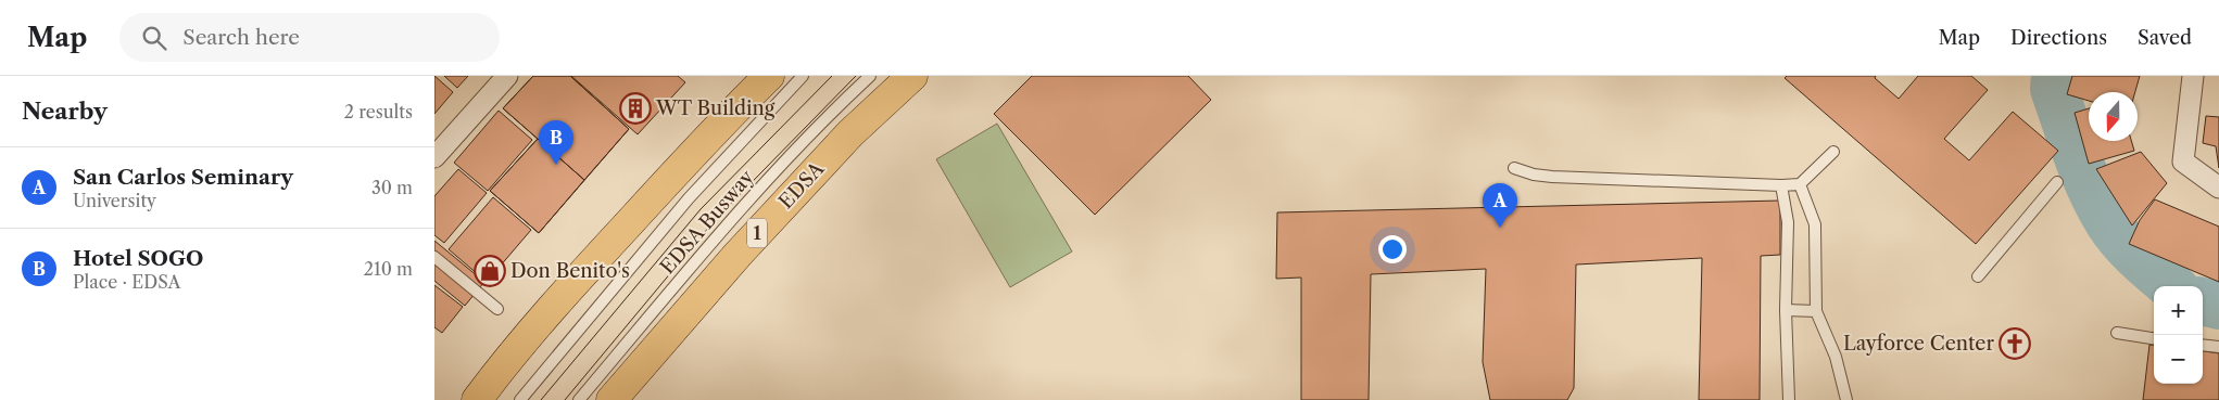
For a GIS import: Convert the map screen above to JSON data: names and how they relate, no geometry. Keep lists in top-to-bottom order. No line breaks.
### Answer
{"streets":{"highway":["EDSA","1"],"lane":["EDSA Busway"]},"places":{"building":["WT Building"],"shop":["Don Benito's"],"church":["Layforce Center"]},"north":"bottom","page":{"header":"Map","search":"Search here","nav":["Map","Directions","Saved"],"heading":["Nearby","2 results"],"pins":["B","A"],"list":[{"mark":"A","name":"San Carlos Seminary","note":"University","value":"30 m"},{"mark":"B","name":"Hotel SOGO","note":"Place · EDSA","value":"210 m"}],"map_buttons":["+","−"]}}
